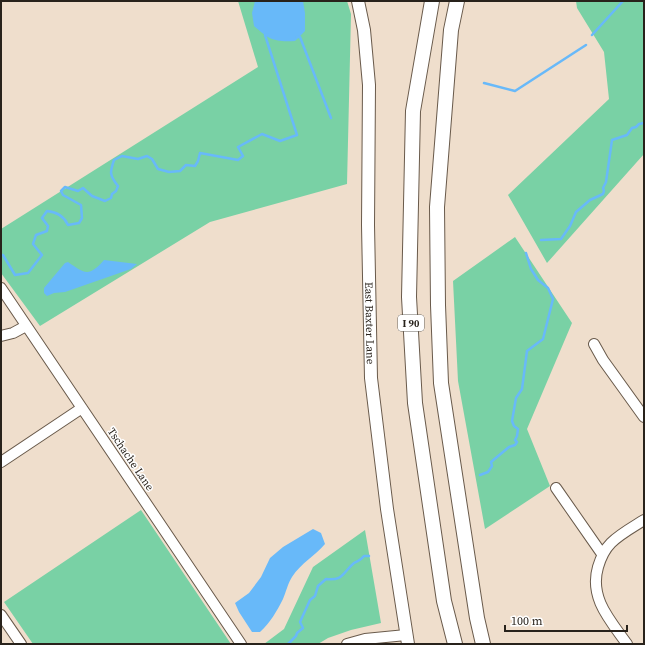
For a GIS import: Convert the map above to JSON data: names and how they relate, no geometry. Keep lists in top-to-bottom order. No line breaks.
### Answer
{"streets":{"highway":["I 90"],"main road":["East Baxter Lane"],"street":["Tschache Lane"]},"scale_bar":"100 m"}
